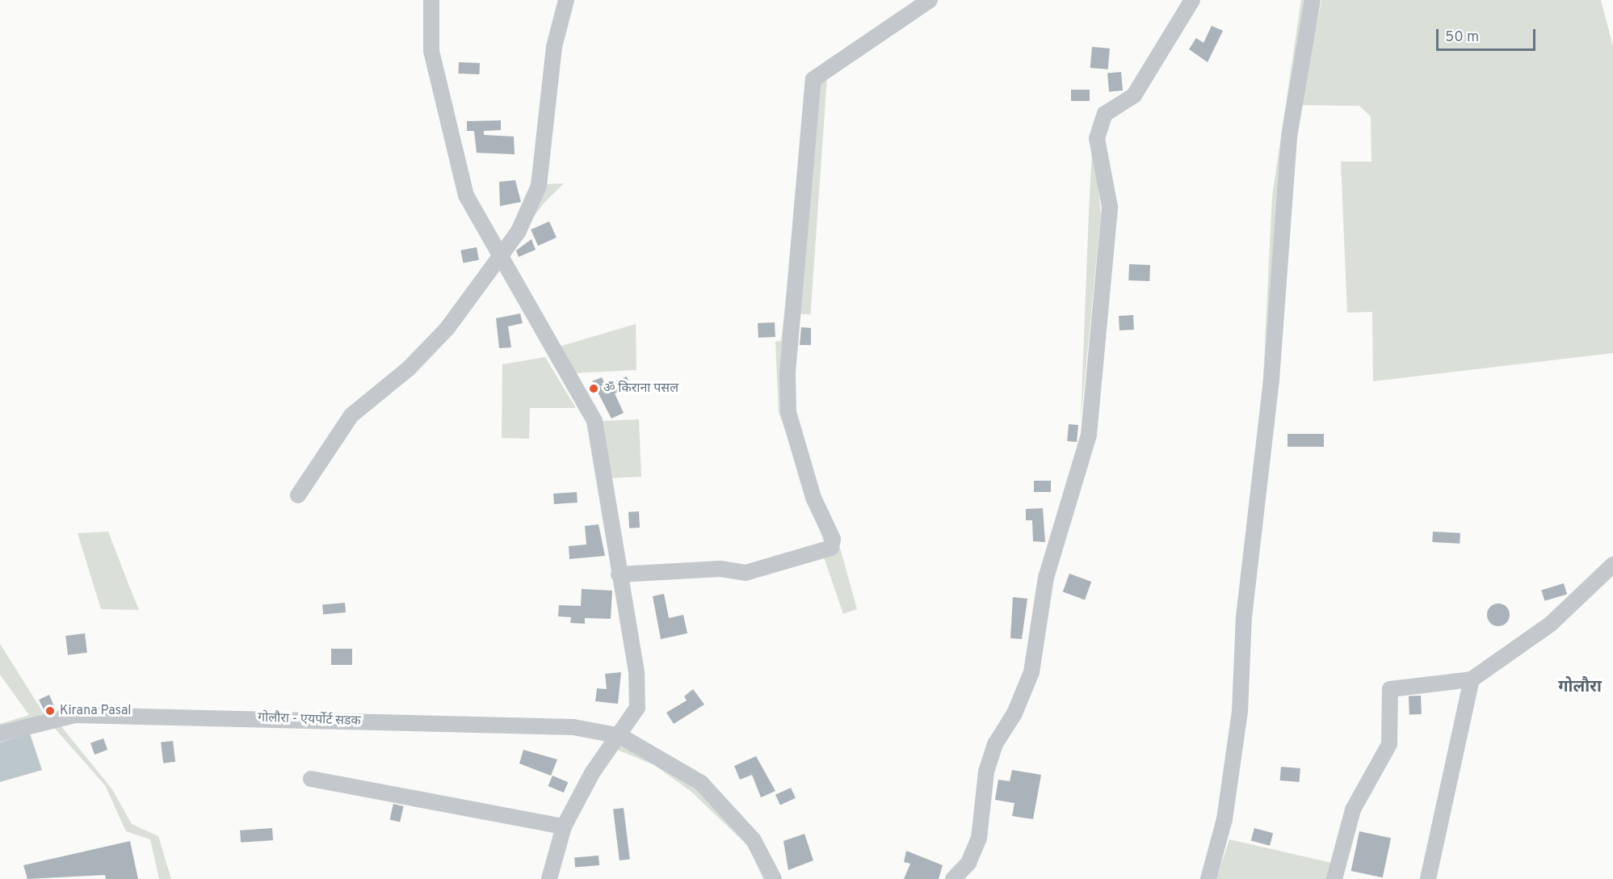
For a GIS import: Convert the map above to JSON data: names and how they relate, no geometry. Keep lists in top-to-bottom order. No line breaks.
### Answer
{"streets":{"street":["गोलौरा - एयर्पोर्ट सडक"]},"districts":["गोलौरा"],"places":["ॐ किराना पसल","Kirana Pasal"],"scale_bar":"50 m"}
